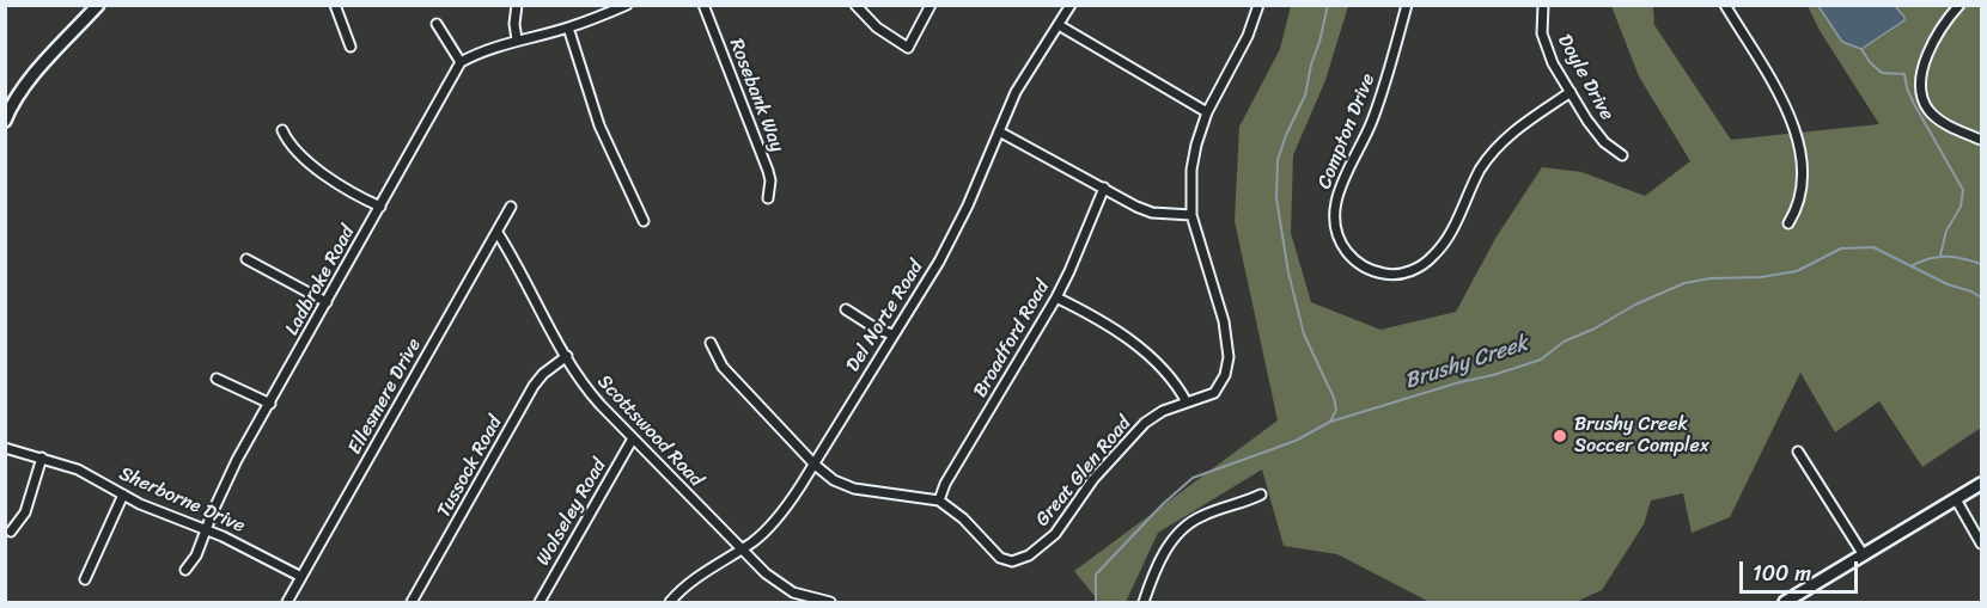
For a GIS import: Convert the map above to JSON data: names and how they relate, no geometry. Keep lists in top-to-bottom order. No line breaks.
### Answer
{"streets":{"street":["Doyle Drive","Rosebank Way","Compton Drive","Ladbroke Road","Del Norte Road","Broadford Road","Ellesmere Drive","Scottswood Road","Tussock Road","Great Glen Road","Sherborne Drive","Wolseley Road"]},"crossings":[["Doyle Drive","Compton Drive"],["Ladbroke Road","Sherborne Drive"],["Del Norte Road","Scottswood Road"],["Broadford Road","Great Glen Road"],["Ellesmere Drive","Scottswood Road"],["Ellesmere Drive","Sherborne Drive"],["Scottswood Road","Tussock Road"],["Scottswood Road","Wolseley Road"]],"water":["Brushy Creek"],"places":["Brushy Creek Soccer Complex"],"scale_bar":"100 m"}
